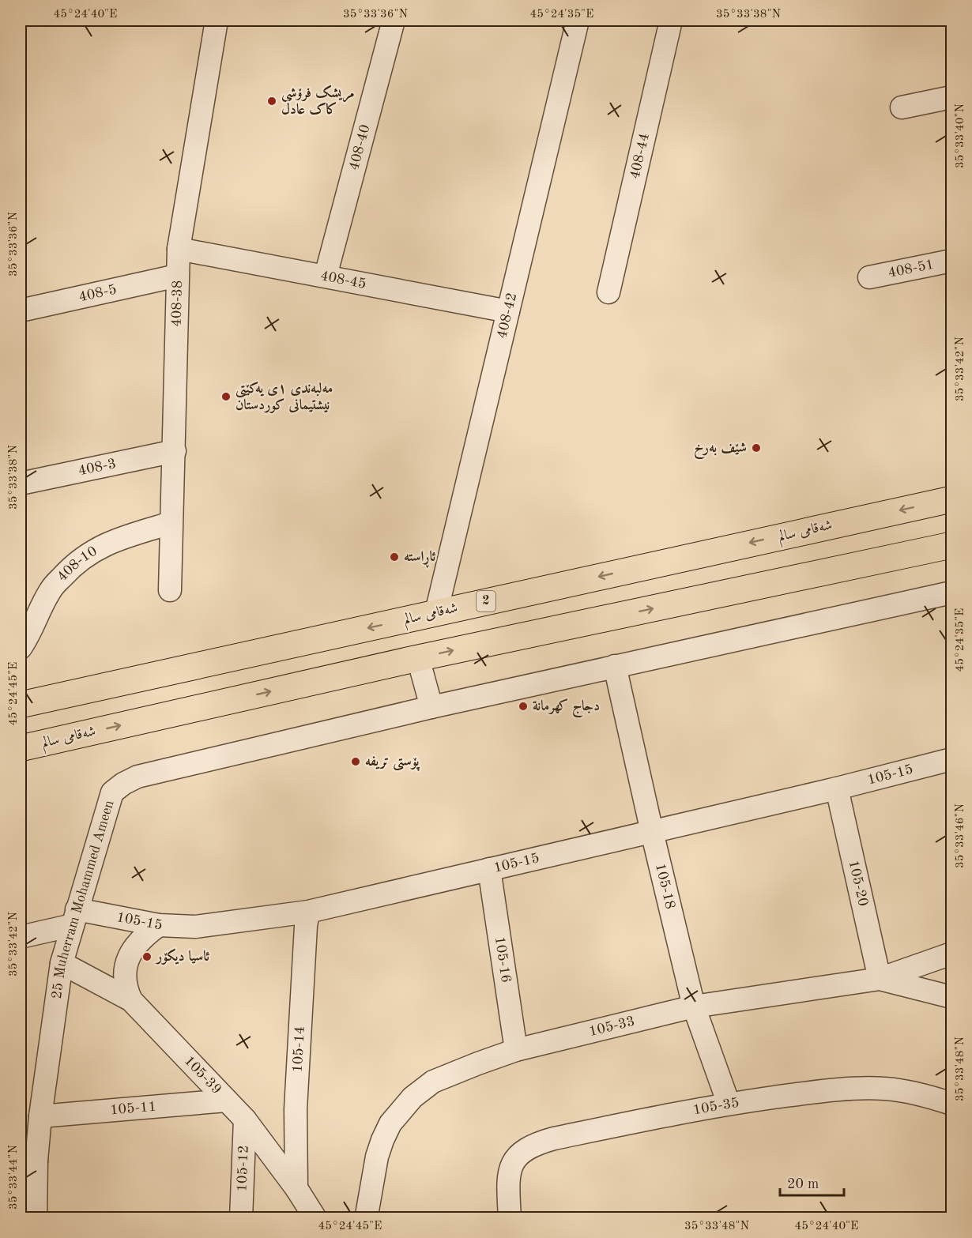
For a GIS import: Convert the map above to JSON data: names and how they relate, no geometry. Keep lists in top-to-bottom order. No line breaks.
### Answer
{"streets":{"main road":["شەقامی سالم","2"],"street":["408-40","408-44","408-51","408-45","408-5","408-38","408-42","408-3","408-10","105-15","105-20","105-18","25 Muherram Mohammed Ameen","105-16","105-33","105-14","105-39","105-35","105-11","105-12"]},"crossings":[["408-40","408-45"],["408-45","408-38"],["408-45","408-42"],["408-5","408-38"],["408-38","408-3"],["408-38","408-10"],["408-42","شەقامی سالم"],["105-15","105-20"],["105-15","105-18"],["105-15","25 Muherram Mohammed Ameen"],["105-15","105-16"],["105-15","105-14"],["105-20","105-33"],["105-18","25 Muherram Mohammed Ameen"],["105-18","105-33"],["105-18","105-35"],["25 Muherram Mohammed Ameen","105-39"],["25 Muherram Mohammed Ameen","105-11"],["105-16","105-33"],["105-14","105-39"],["105-39","105-11"],["105-39","105-12"]],"places":["مریشک فرۆشی کاک عادل","مەلبەندی ١ی یەکێتی نیشتیمانی کوردستان","شێف بەرخ","ئاڕاستە","دجاج كهرمانة","پۆستی تریفە","ئاسیا دیكۆر"],"scale_bar":"20 m","coordinates":["45°24'40\"E","35°33'36\"N","45°24'35\"E","35°33'38\"N","35°33'40\"N","35°33'42\"N","45°24'45\"E","35°33'46\"N","35°33'48\"N","35°33'44\"N"]}
